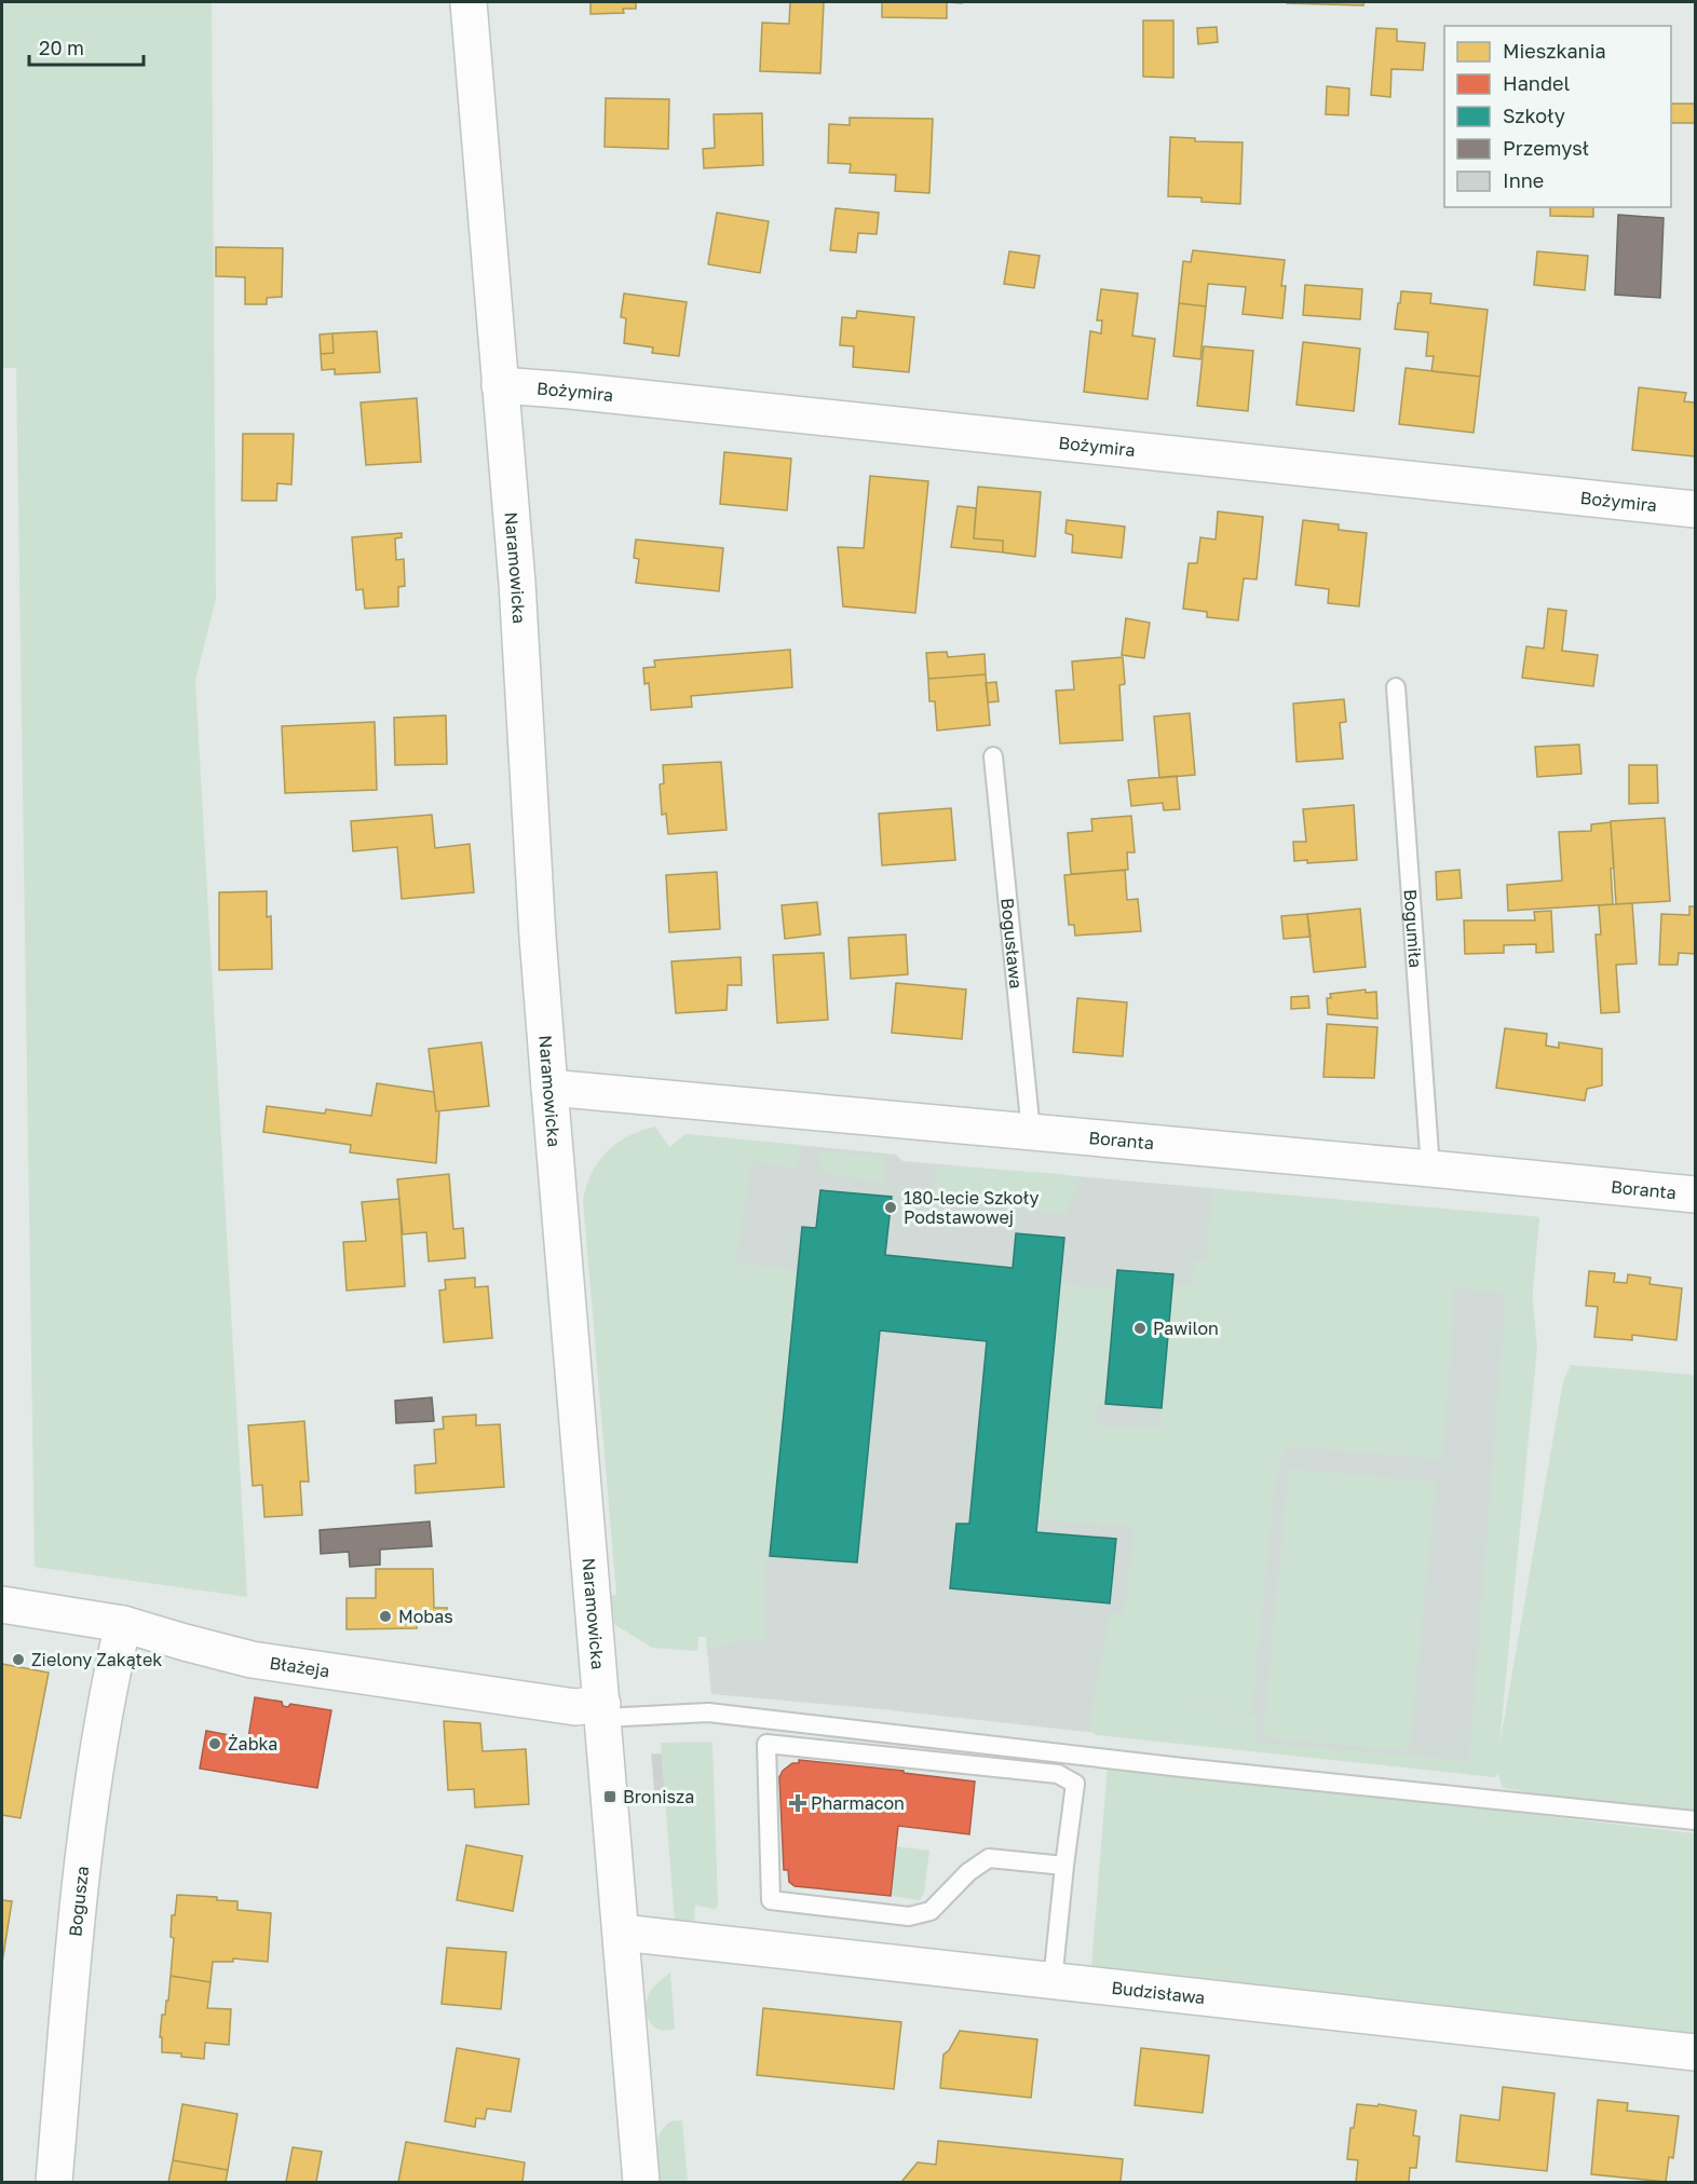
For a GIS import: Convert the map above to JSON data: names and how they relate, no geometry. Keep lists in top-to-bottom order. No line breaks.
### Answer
{"streets":{"street":["Bożymira","Naramowicka","Boranta","Błażeja","Bogusza","Budzisława"],"lane":["Bogumiła","Bogusława"]},"crossings":[["Bożymira","Naramowicka"],["Naramowicka","Boranta"],["Naramowicka","Błażeja"],["Naramowicka","Budzisława"],["Bogumiła","Boranta"],["Bogusława","Boranta"],["Błażeja","Bogusza"]],"places":{"other":["180-lecie Szkoły Podstawowej","Pawilon","Mobas","Zielony Zakątek","Żabka"],"transit":["Bronisza"],"health":["Pharmacon"]},"legend":["Mieszkania","Handel","Szkoły","Przemysł","Inne"],"scale_bar":"20 m"}
